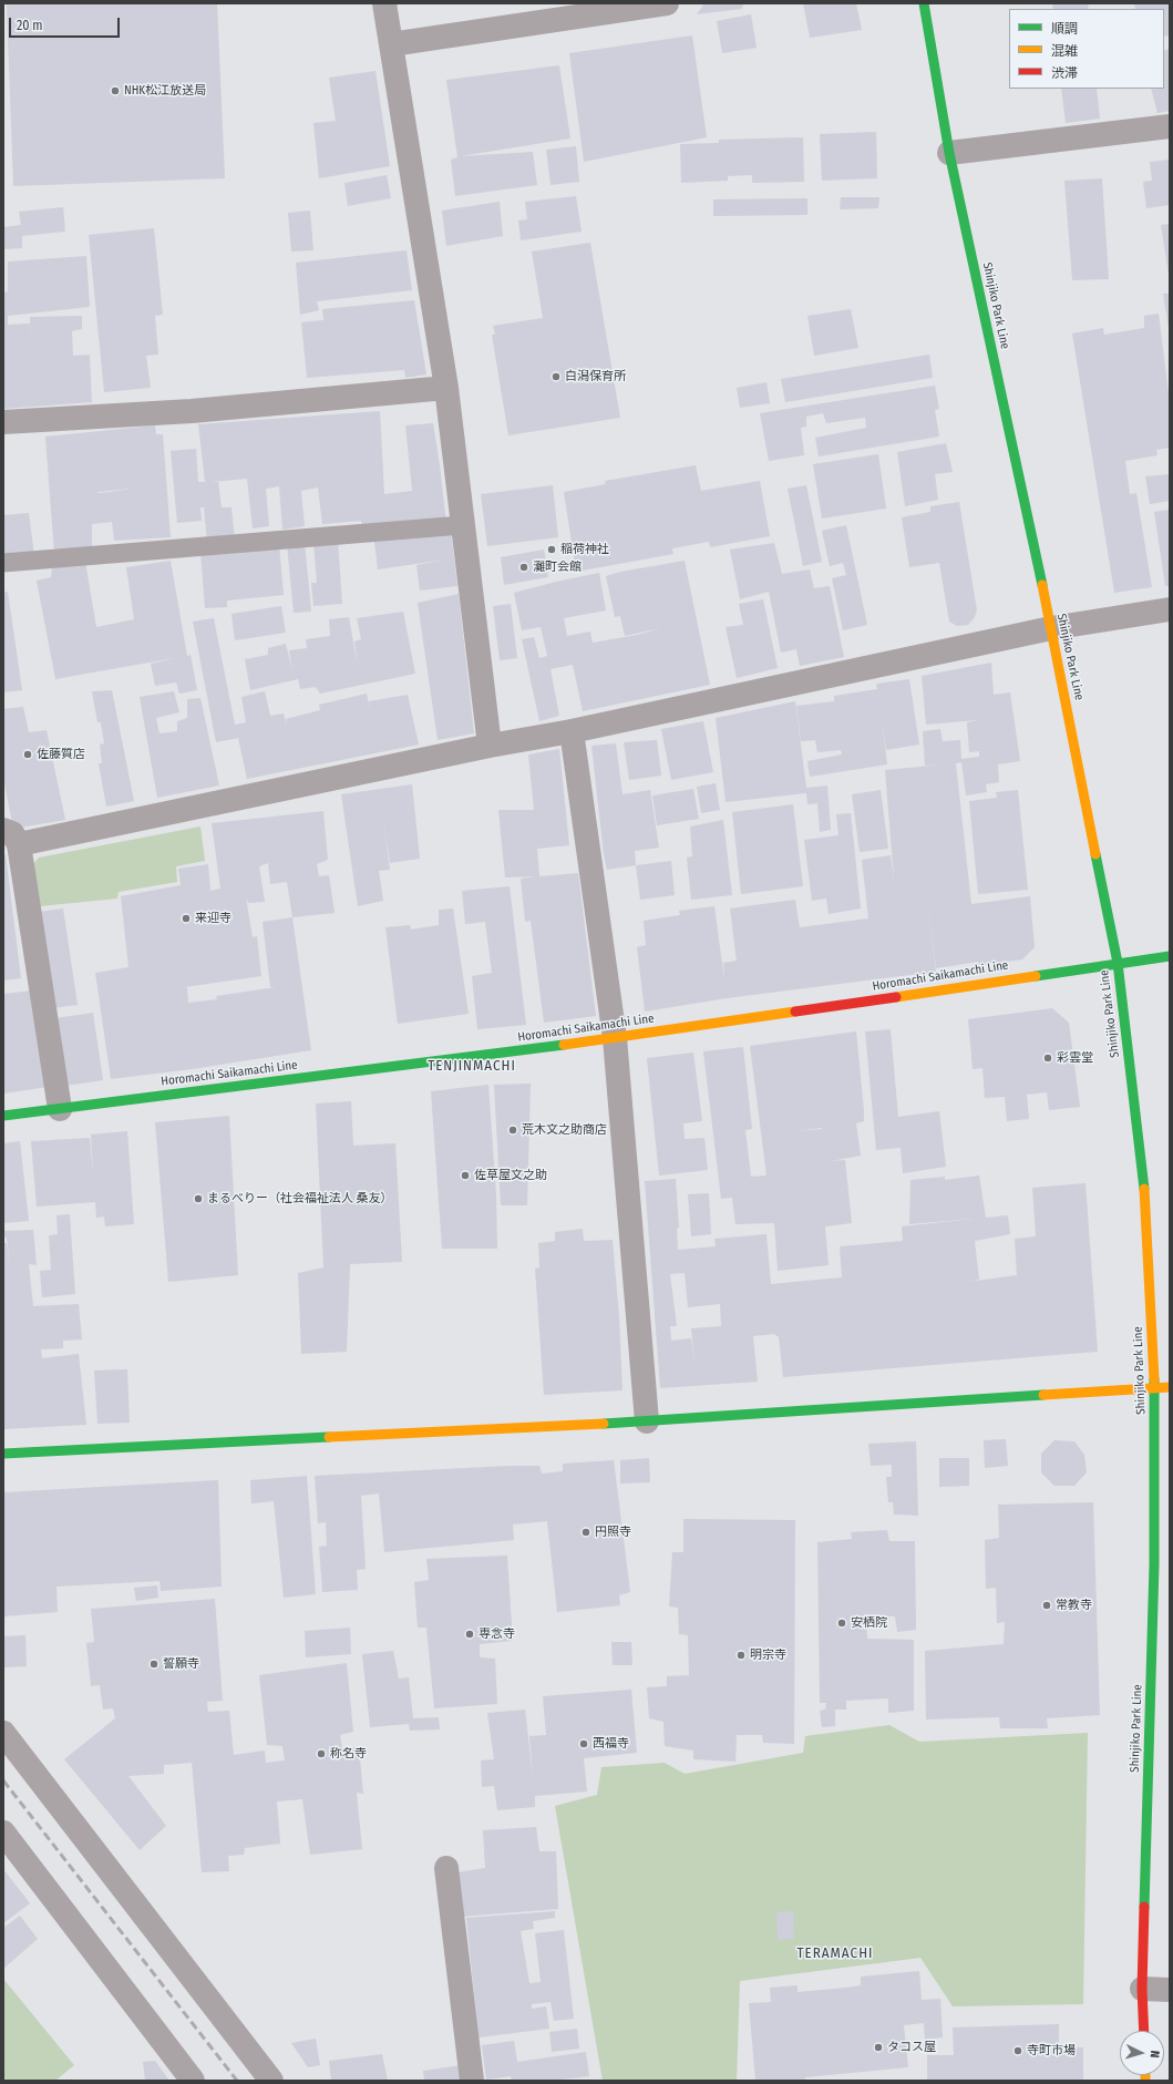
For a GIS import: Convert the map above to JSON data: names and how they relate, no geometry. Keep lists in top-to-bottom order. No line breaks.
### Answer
{"streets":{"main road":["Shinjiko Park Line","Horomachi Saikamachi Line"]},"crossings":[["Shinjiko Park Line","Horomachi Saikamachi Line"]],"districts":["TENJINMACHI","TERAMACHI"],"places":["NHK松江放送局","白潟保育所","稲荷神社","灘町会館","佐藤質店","来迎寺","彩雲堂","荒木文之助商店","佐草屋文之助","まるべりー（社会福祉法人 桑友）","円照寺","常教寺","安栖院","専念寺","明宗寺","誓願寺","西福寺","称名寺","タコス屋","寺町市場"],"legend":["順調","混雑","渋滞"],"scale_bar":"20 m","north":"right"}
